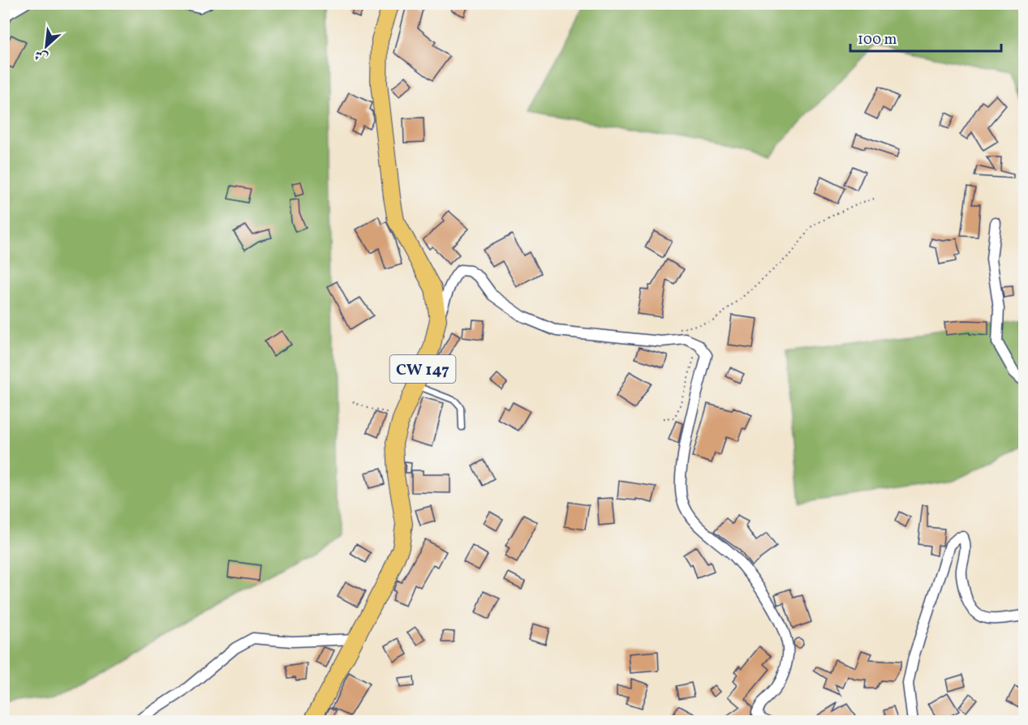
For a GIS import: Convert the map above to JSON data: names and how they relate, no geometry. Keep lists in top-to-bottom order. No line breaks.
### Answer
{"streets":{"main road":["CW 147"]},"scale_bar":"100 m","north":"bottom left"}
